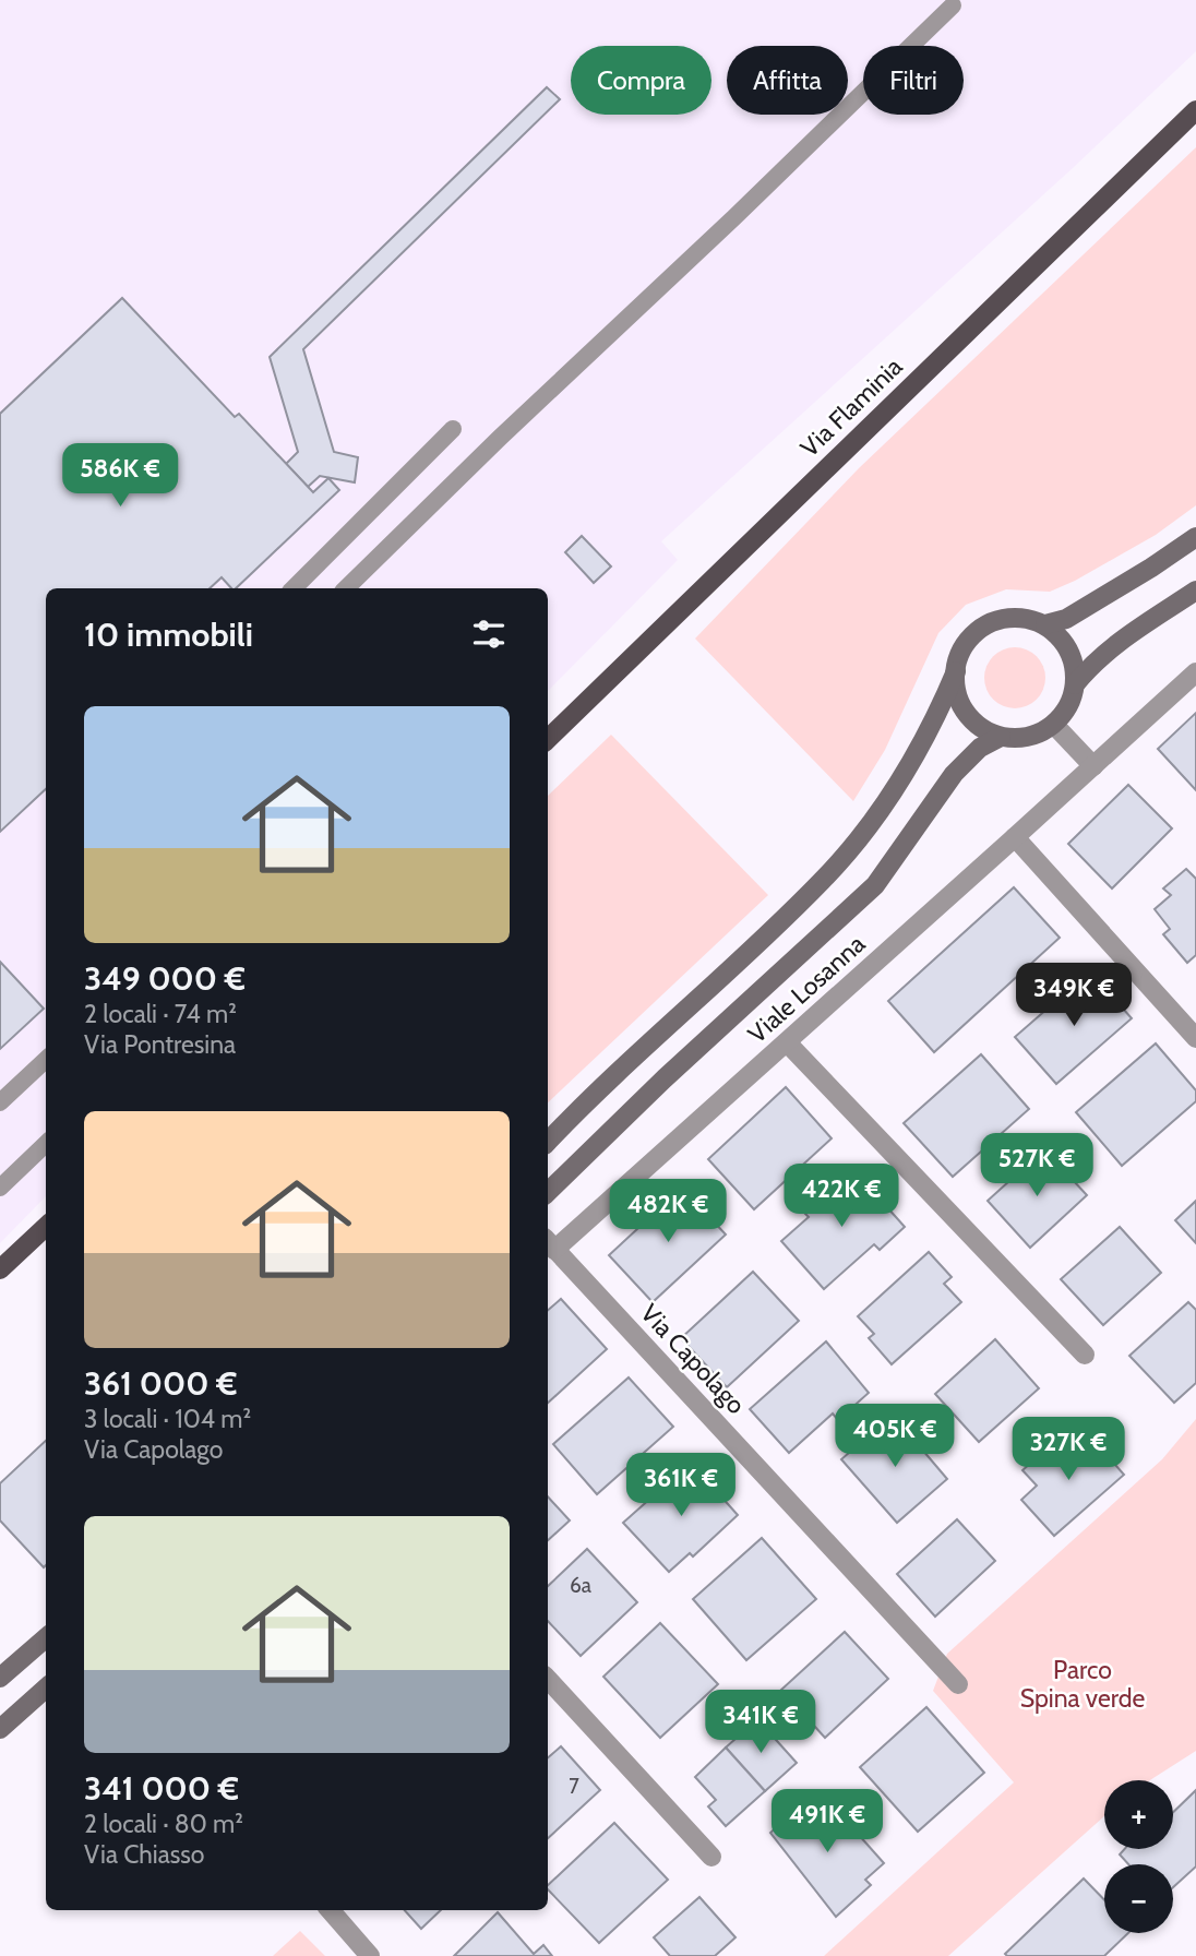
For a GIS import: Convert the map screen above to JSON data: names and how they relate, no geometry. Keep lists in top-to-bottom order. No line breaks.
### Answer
{"streets":{"main road":["Via Flaminia","Viale Losanna"],"street":["Via Capolago"]},"crossings":[["Viale Losanna","Via Capolago"]],"parks":["Parco Spina verde"],"house_numbers":["6a","7"],"page":{"chip":["Compra","Affitta","Filtri"],"price":["586K €","349K €","527K €","422K €","482K €","405K €","327K €","361K €","341K €","491K €"],"heading":"10 immobili","list":[{"name":"349 000 €","note":"2 locali · 74 m² · Via Pontresina"},{"name":"361 000 €","note":"3 locali · 104 m² · Via Capolago"},{"name":"341 000 €","note":"2 locali · 80 m² · Via Chiasso"}],"map_buttons":["+","−"]}}
